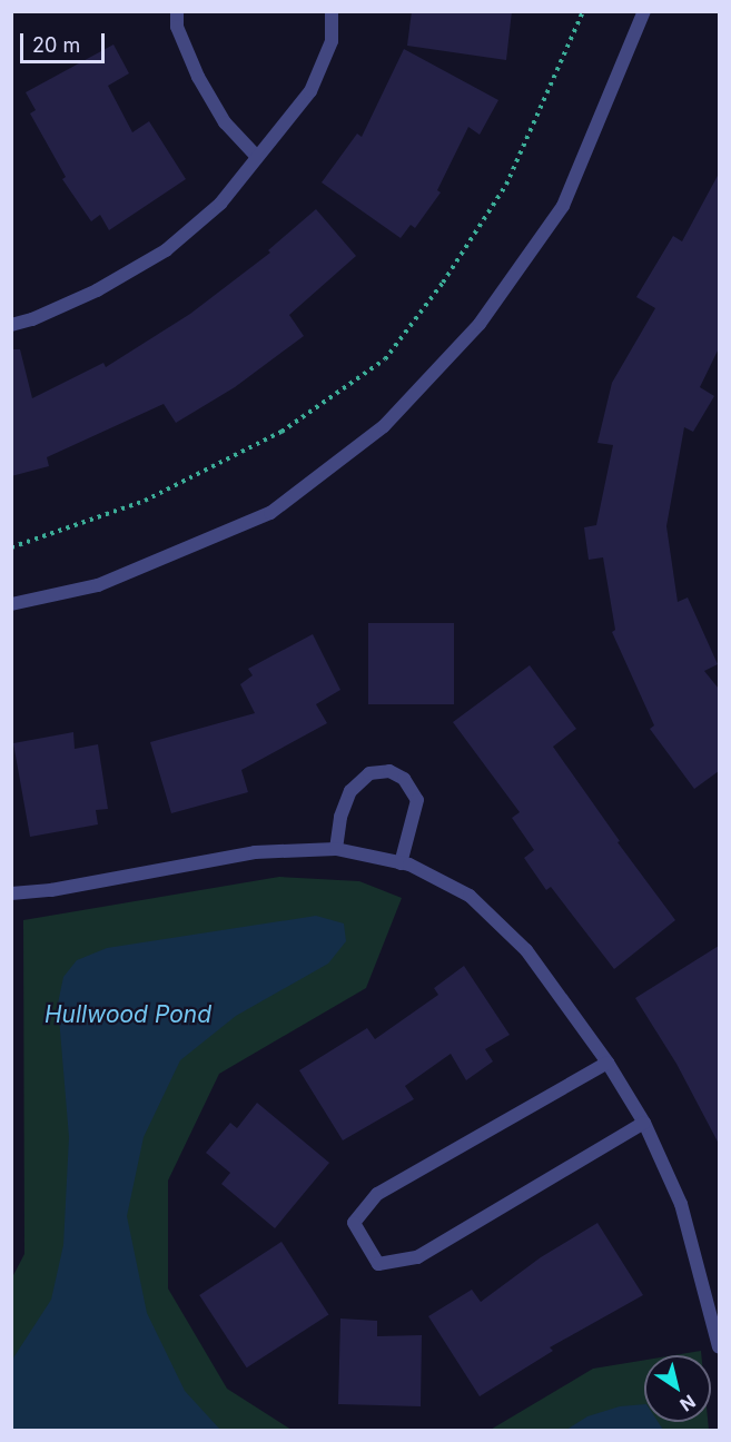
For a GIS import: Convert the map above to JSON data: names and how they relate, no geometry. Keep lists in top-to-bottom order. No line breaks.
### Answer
{"water":["Hullwood Pond"],"scale_bar":"20 m","north":"bottom right"}
